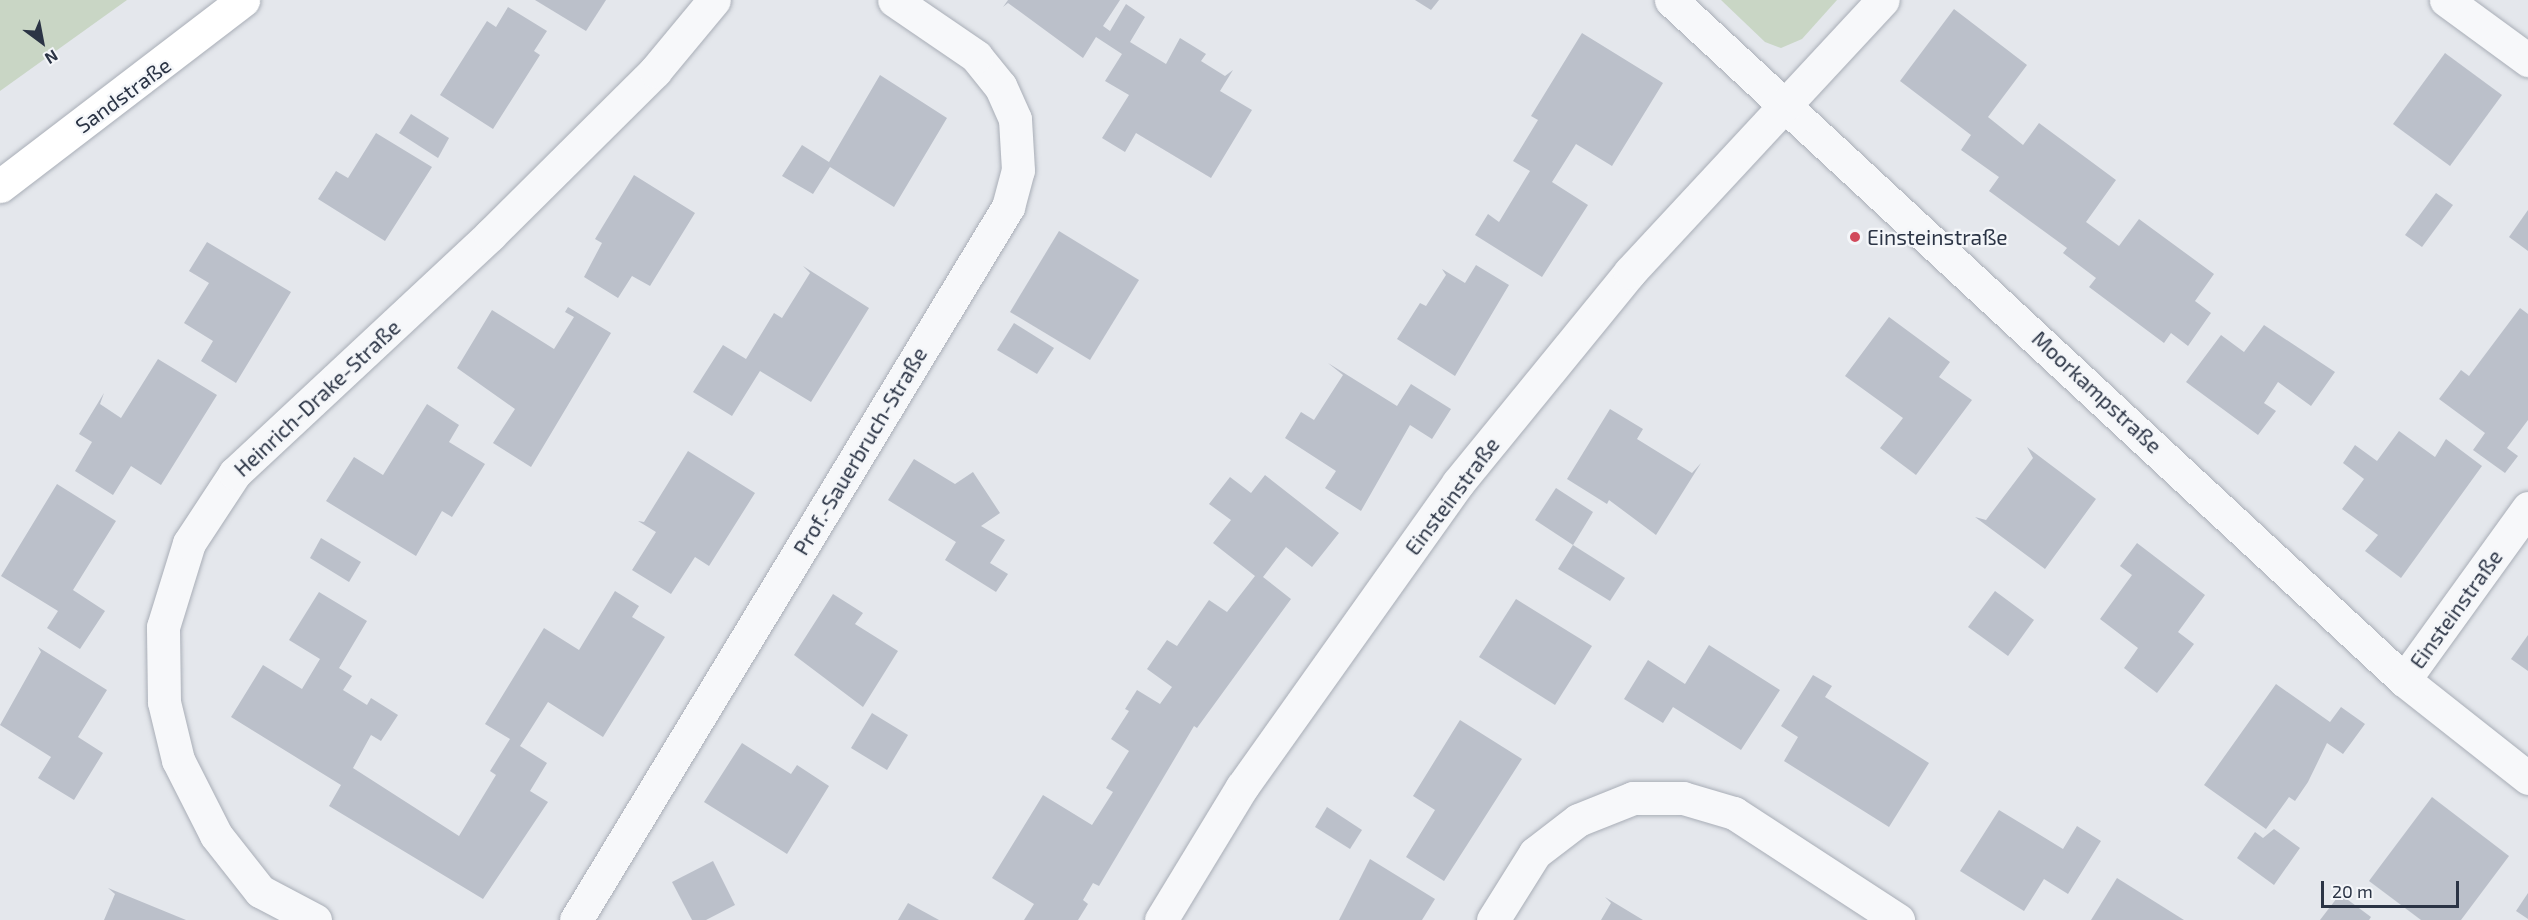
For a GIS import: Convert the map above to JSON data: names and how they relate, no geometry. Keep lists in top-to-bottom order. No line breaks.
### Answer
{"streets":{"main road":["Sandstraße"],"street":["Moorkampstraße","Heinrich-Drake-Straße","Prof.-Sauerbruch-Straße","Einsteinstraße"]},"crossings":[["Moorkampstraße","Einsteinstraße"]],"places":["Einsteinstraße"],"scale_bar":"20 m","north":"bottom right"}
